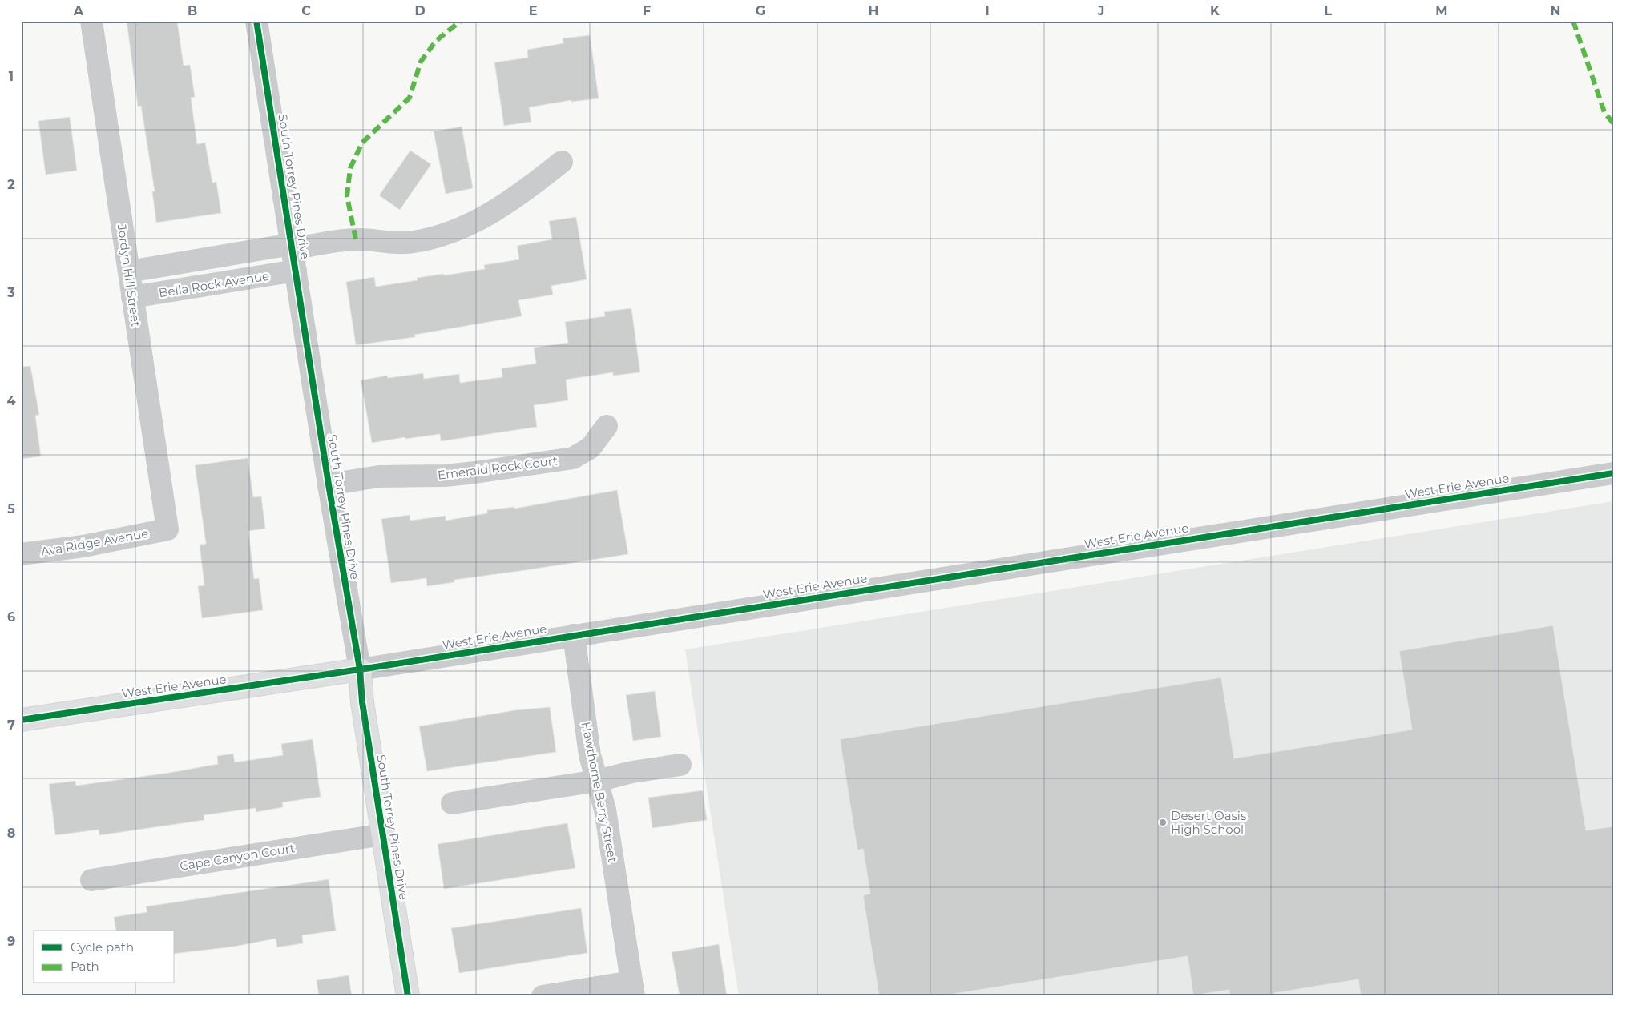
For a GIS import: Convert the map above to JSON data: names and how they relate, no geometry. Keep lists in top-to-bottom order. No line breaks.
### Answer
{"streets":{"street":["South Torrey Pines Drive","Jordyn Hill Street","Bella Rock Avenue","Emerald Rock Court","West Erie Avenue","Ava Ridge Avenue","Hawthorne Berry Street","Cape Canyon Court"]},"crossings":[["South Torrey Pines Drive","Bella Rock Avenue"],["South Torrey Pines Drive","Emerald Rock Court"],["South Torrey Pines Drive","West Erie Avenue"],["South Torrey Pines Drive","Cape Canyon Court"],["Jordyn Hill Street","Bella Rock Avenue"],["Jordyn Hill Street","Ava Ridge Avenue"],["West Erie Avenue","Hawthorne Berry Street"]],"places":["Desert Oasis High School"],"legend":["Cycle path","Path"],"grid":{"columns":["A","B","C","D","E","F","G","H","I","J","K","L","M","N"],"rows":["1","2","3","4","5","6","7","8","9"]}}
